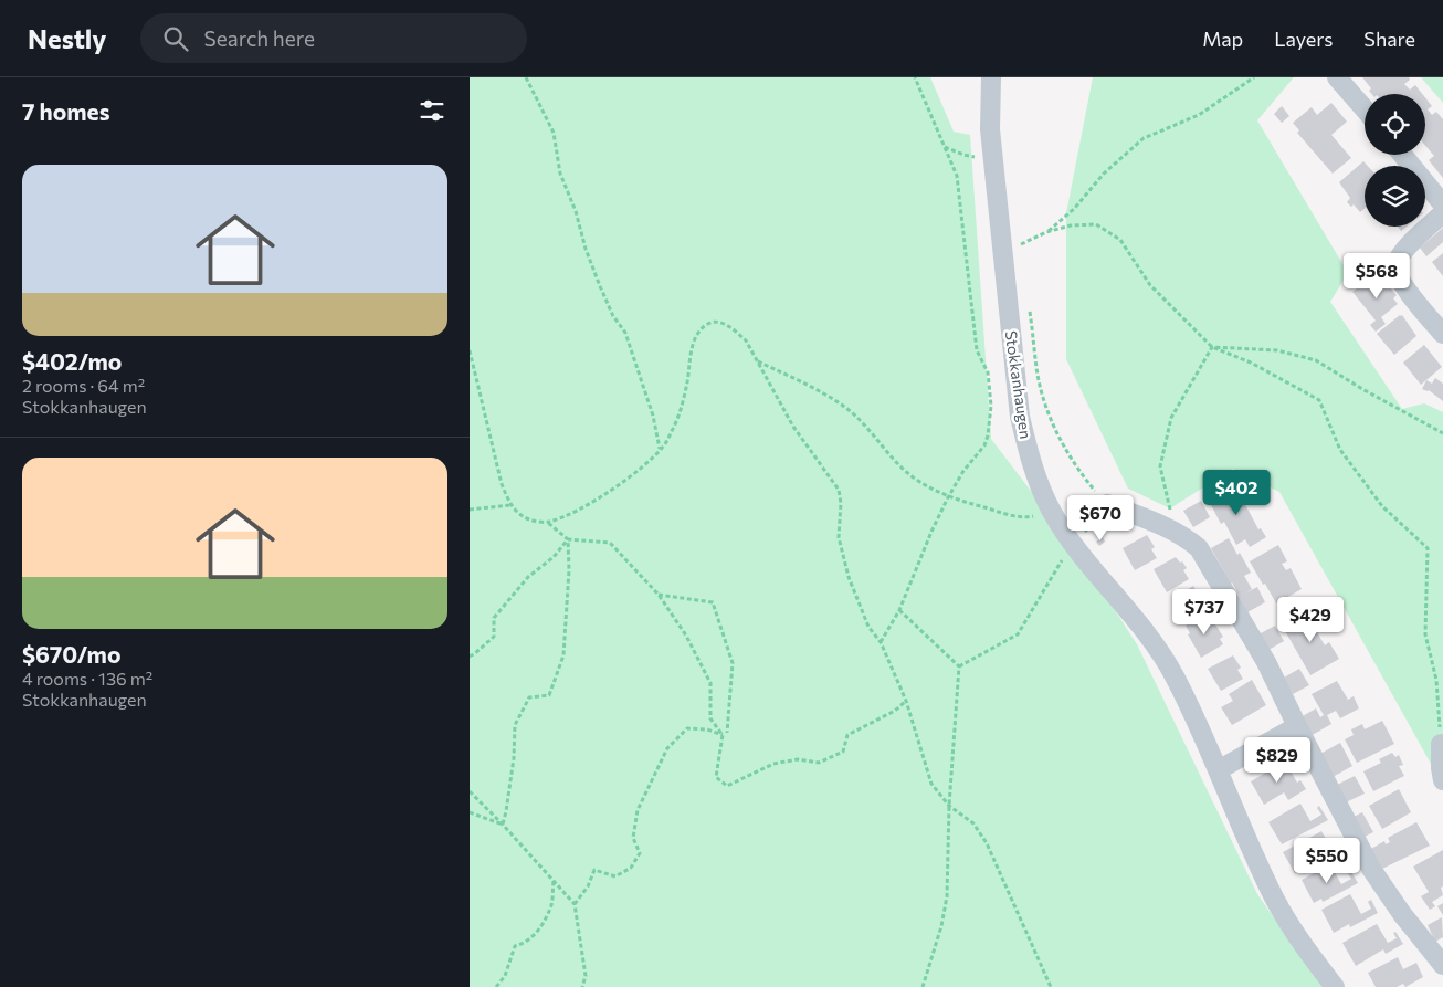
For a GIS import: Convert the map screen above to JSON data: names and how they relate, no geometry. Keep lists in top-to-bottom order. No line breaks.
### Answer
{"streets":{"street":["Stokkanhaugen"]},"page":{"header":"Nestly","search":"Search here","nav":["Map","Layers","Share"],"heading":"7 homes","list":[{"name":"$402/mo","note":"2 rooms · 64 m² · Stokkanhaugen"},{"name":"$670/mo","note":"4 rooms · 136 m² · Stokkanhaugen"}],"price":["$568","$402","$670","$737","$429","$829","$550"]}}
